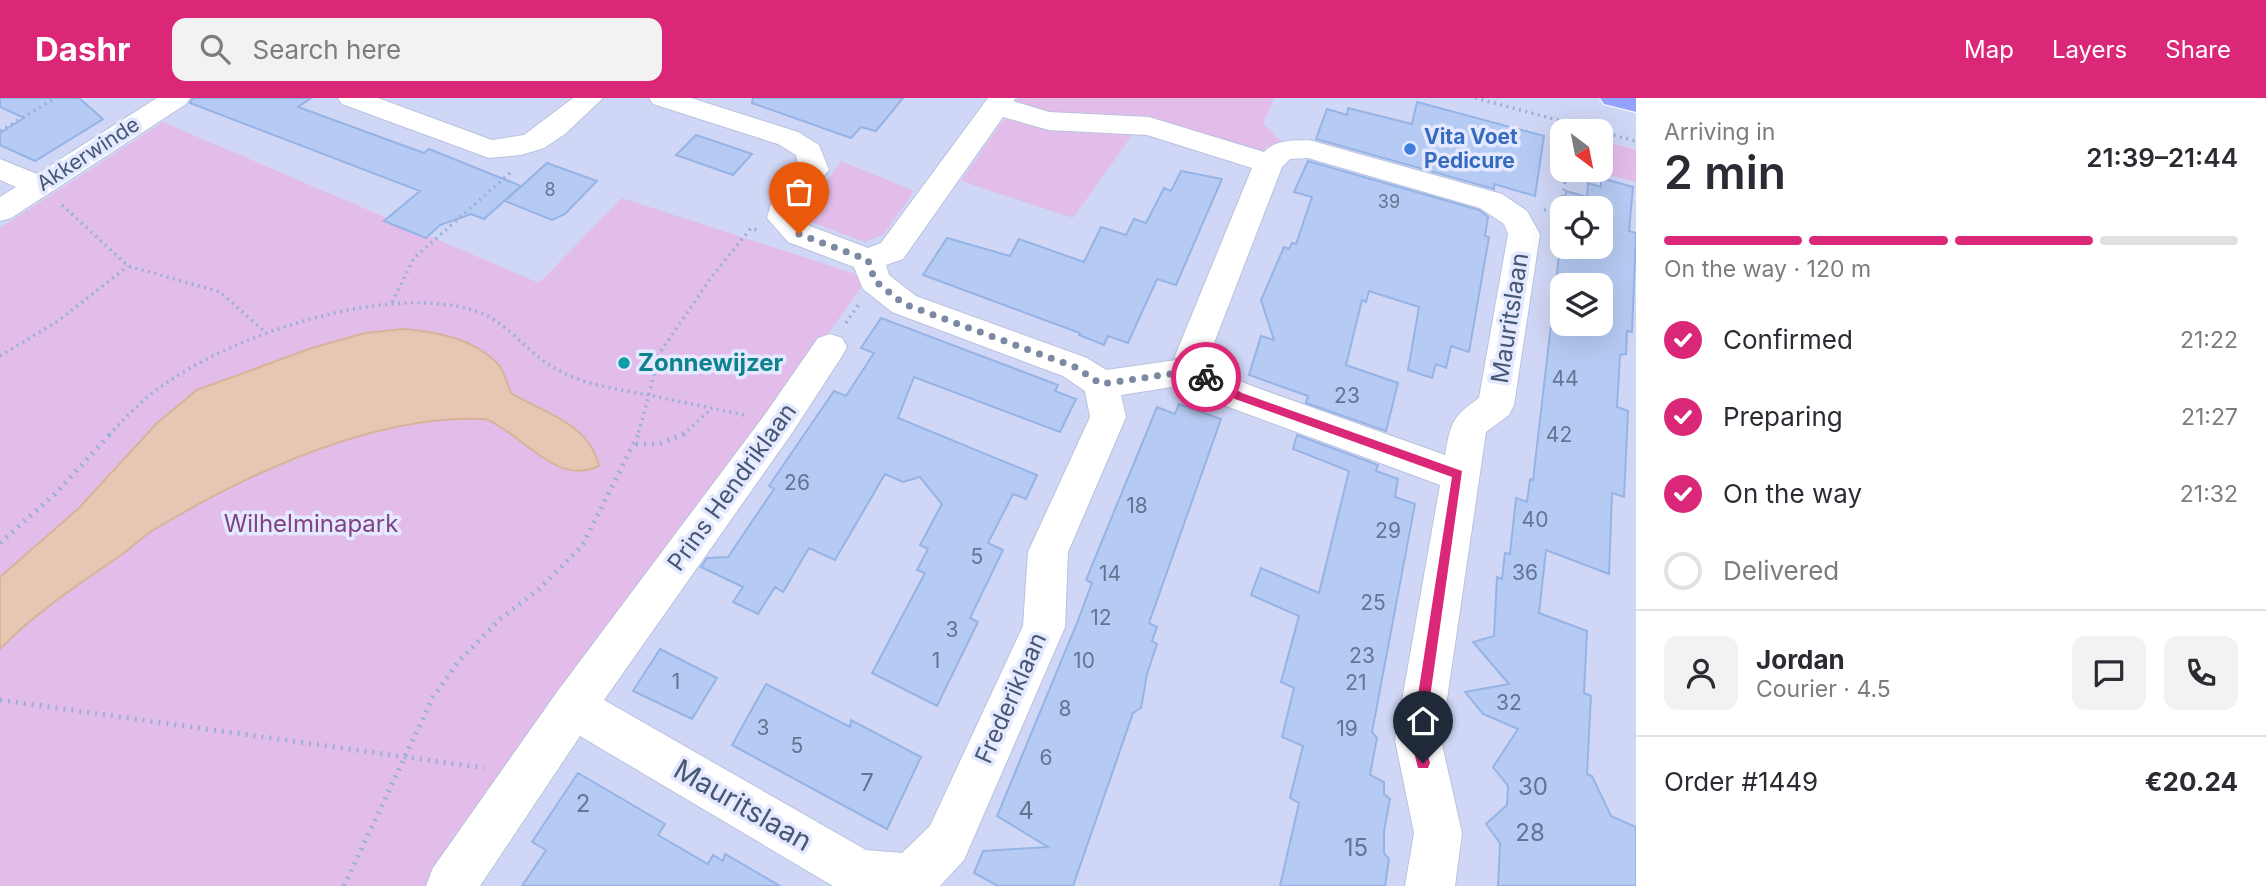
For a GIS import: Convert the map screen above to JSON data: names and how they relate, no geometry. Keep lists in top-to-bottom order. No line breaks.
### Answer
{"streets":{"street":["Akkerwinde","Mauritslaan","Prins Hendriklaan","Frederiklaan"]},"crossings":[["Mauritslaan","Prins Hendriklaan"],["Mauritslaan","Frederiklaan"]],"parks":["Wilhelminapark"],"places":["Vita Voet Pedicure","Zonnewijzer"],"house_numbers":["8","39","44","23","42","26","18","40","29","5","36","14","25","12","3","23","1","10","1","21","32","8","3","19","5","6","7","30","2","4","28","15"],"north":"bottom right","page":{"header":"Dashr","search":"Search here","nav":["Map","Layers","Share"],"heading":["2 min","Arriving in","21:39–21:44"],"panel":["Jordan","Courier · 4.5","Order #1449","€20.24"],"bar":"On the way · 120 m","list":[["Confirmed","21:22"],["Preparing","21:27"],["On the way","21:32"],"Delivered"]}}
